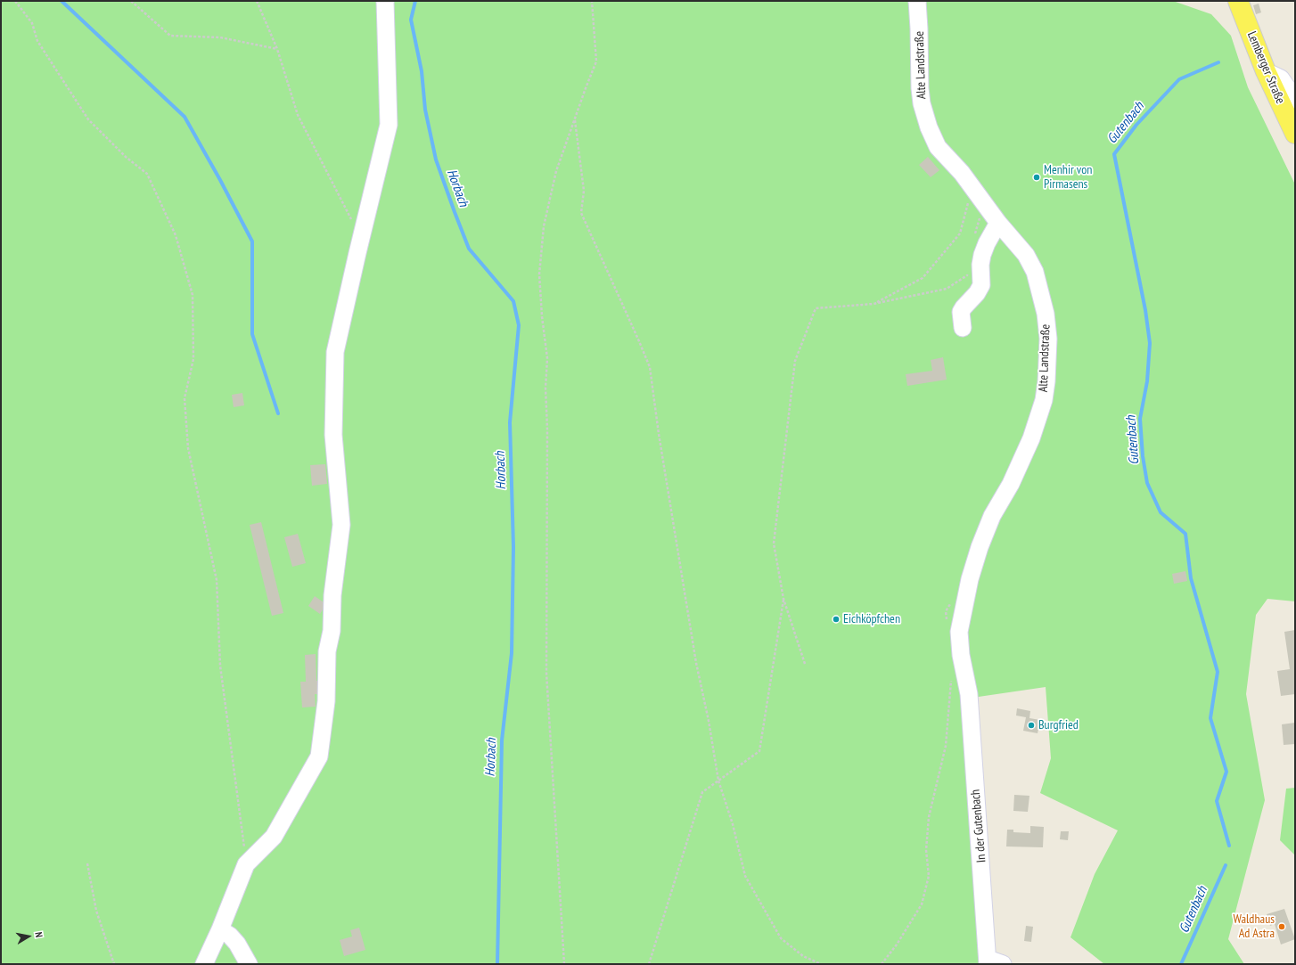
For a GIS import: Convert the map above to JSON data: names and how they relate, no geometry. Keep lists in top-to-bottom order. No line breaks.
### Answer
{"streets":{"main road":["Lemberger Straße"],"street":["Alte Landstraße","In der Gutenbach"]},"crossings":[["Alte Landstraße","In der Gutenbach"]],"water":["Gutenbach","Horbach"],"places":["Menhir von Pirmasens","Eichköpfchen","Burgfried","Waldhaus Ad Astra"],"north":"right"}
